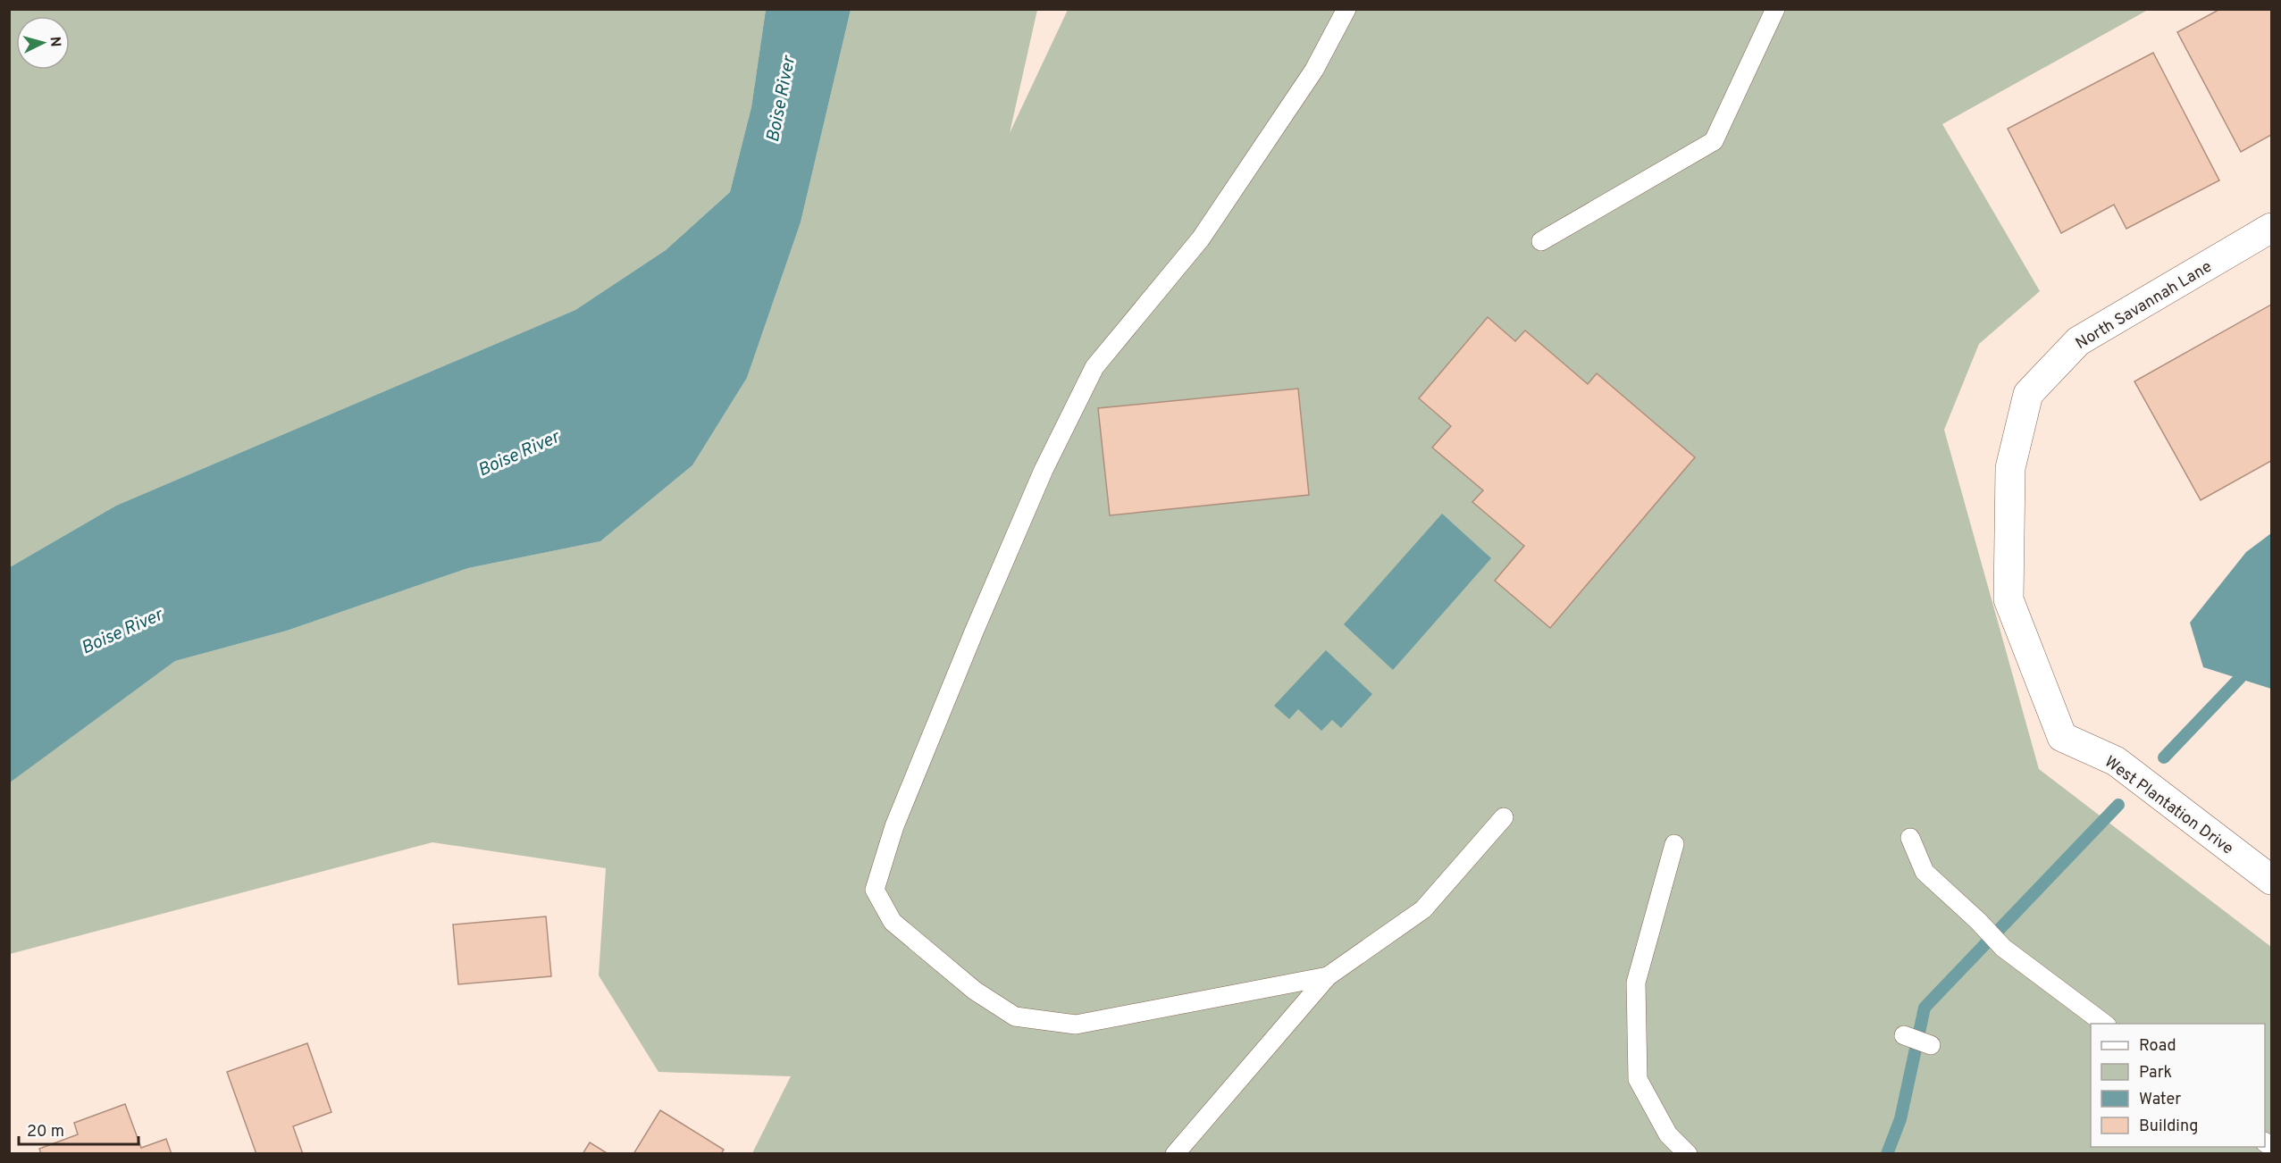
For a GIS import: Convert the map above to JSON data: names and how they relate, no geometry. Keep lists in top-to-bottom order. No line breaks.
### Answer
{"streets":{"street":["North Savannah Lane","West Plantation Drive"]},"crossings":[["North Savannah Lane","West Plantation Drive"]],"water":["Boise River"],"legend":["Road","Park","Water","Building"],"scale_bar":"20 m","north":"right"}
